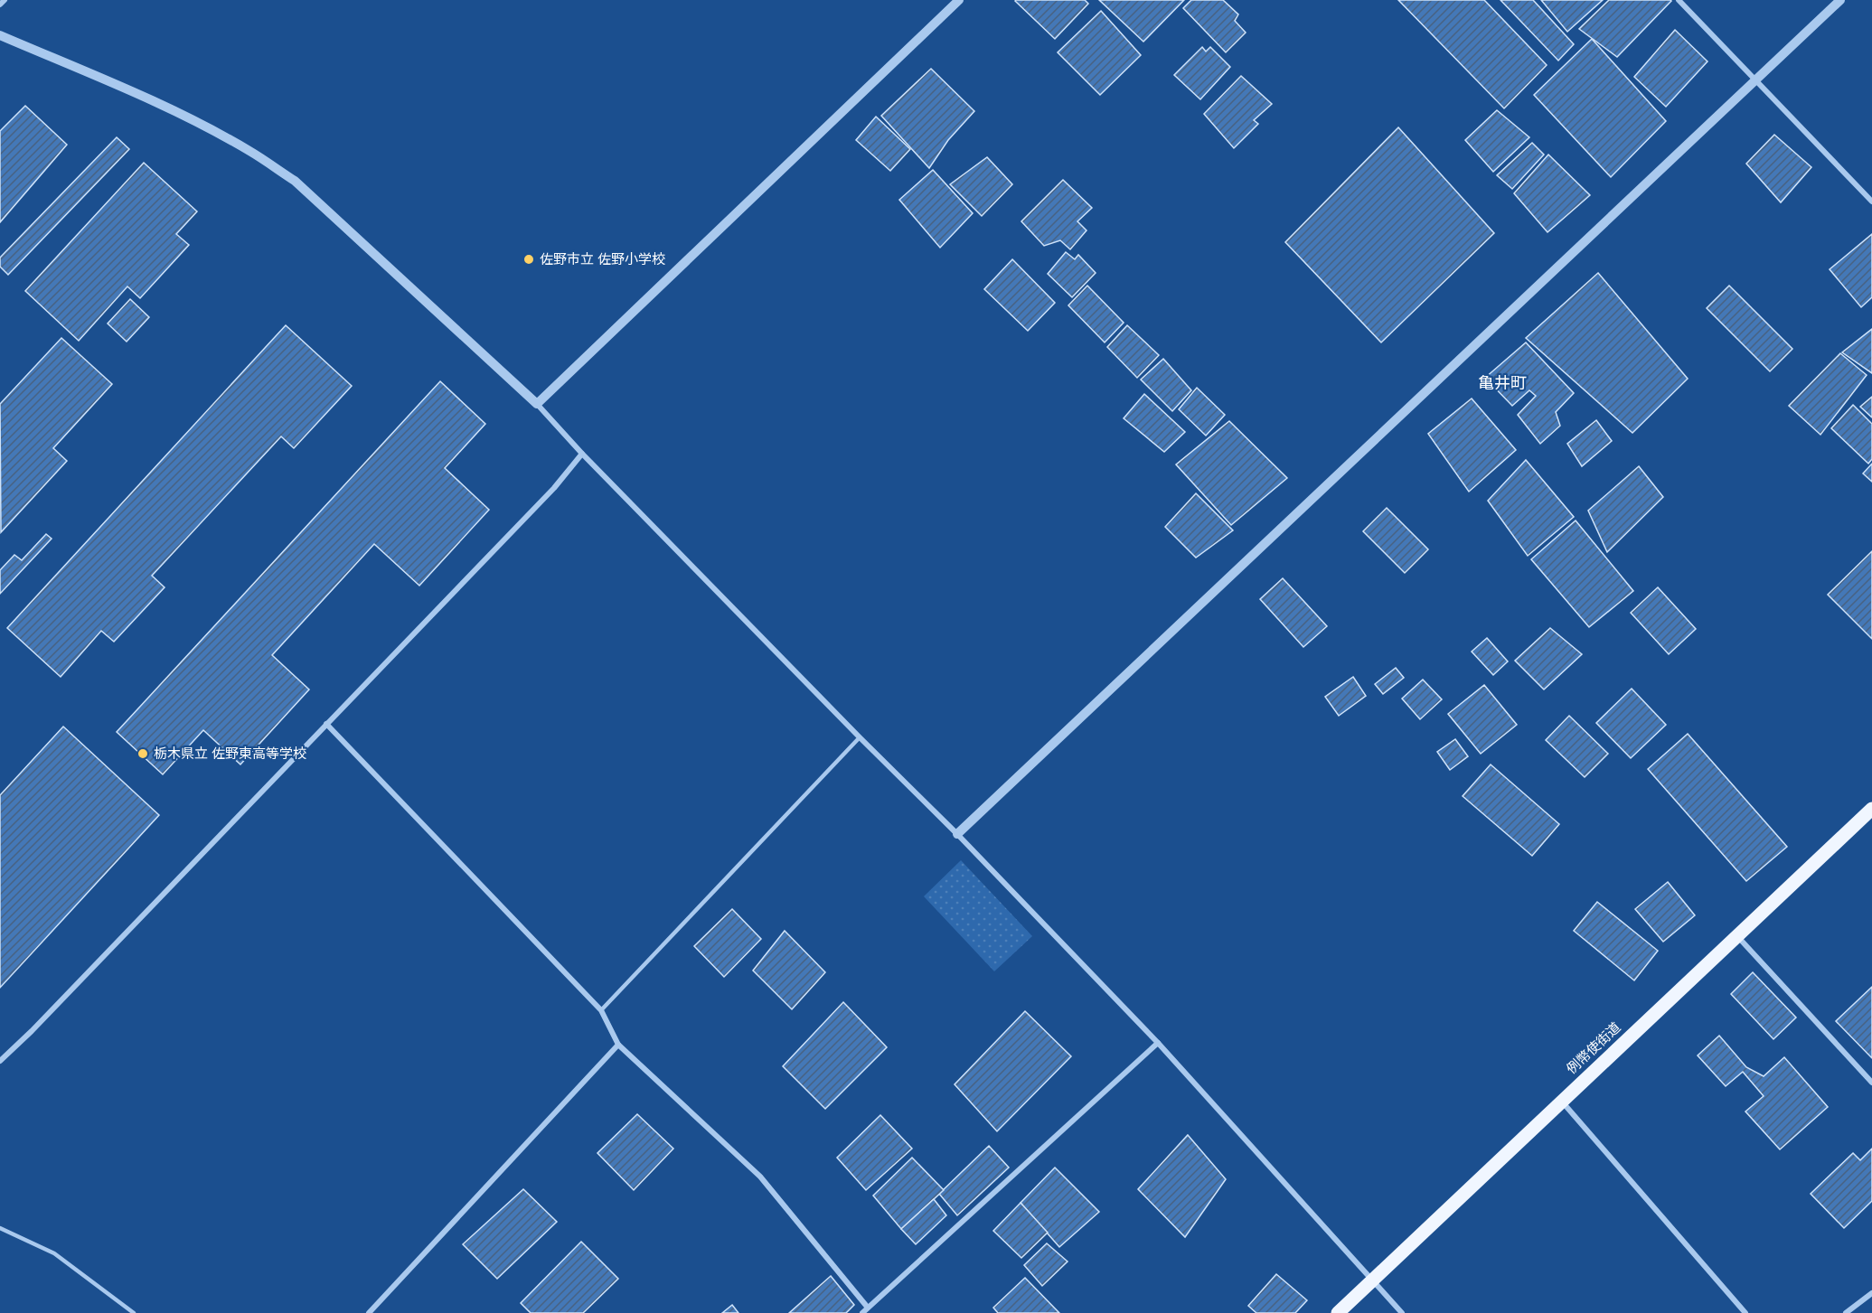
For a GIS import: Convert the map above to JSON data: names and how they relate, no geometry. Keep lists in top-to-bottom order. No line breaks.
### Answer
{"streets":{"main road":["例幣使街道"]},"districts":["亀井町"],"places":["佐野市立 佐野小学校","栃木県立 佐野東高等学校"]}
